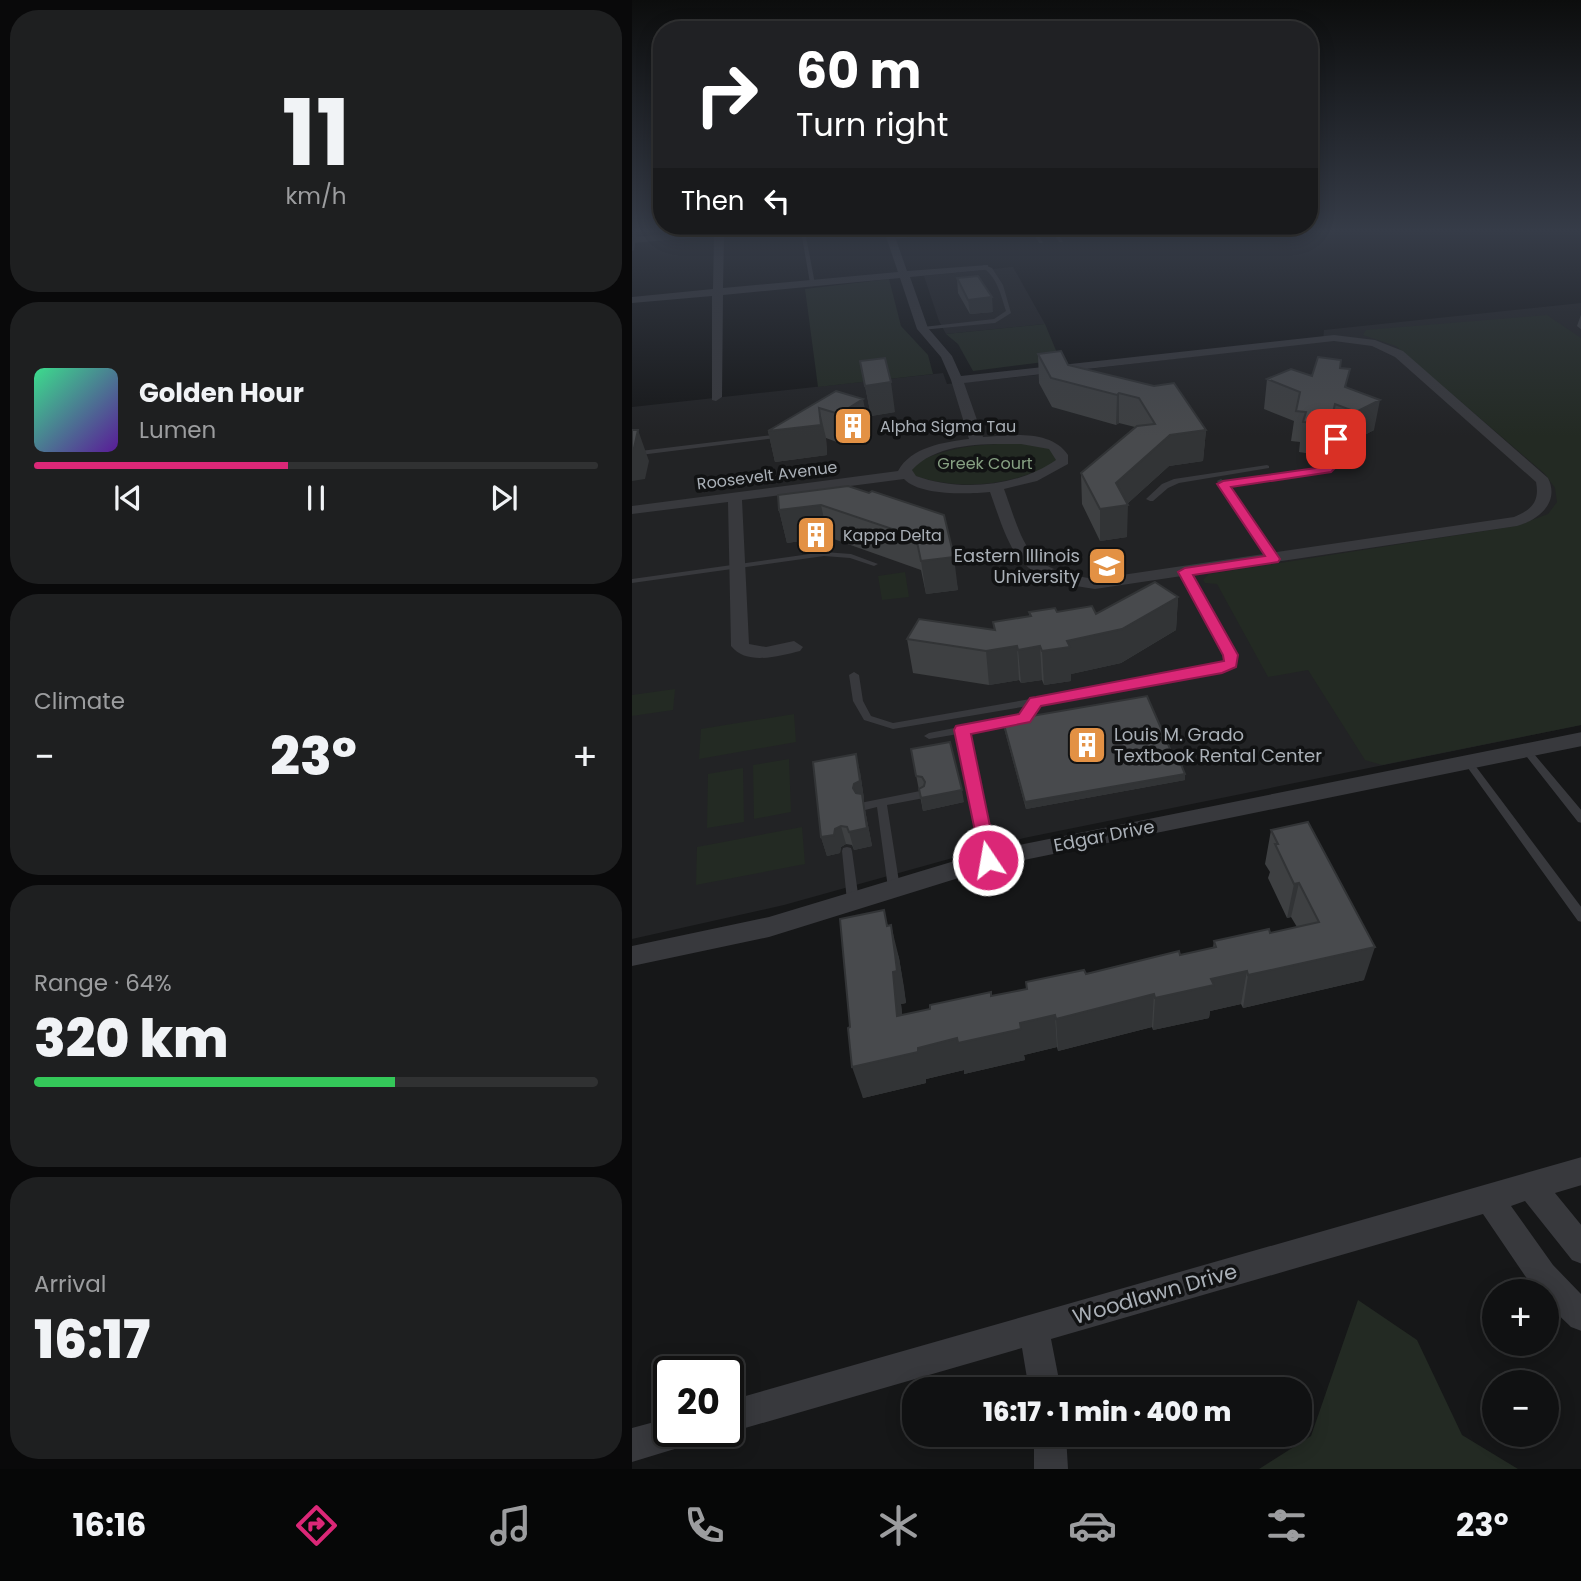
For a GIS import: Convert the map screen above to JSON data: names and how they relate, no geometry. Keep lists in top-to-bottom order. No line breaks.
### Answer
{"streets":{"street":["Roosevelt Avenue","Edgar Drive","Woodlawn Drive"]},"parks":["Greek Court"],"places":{"building":["Alpha Sigma Tau","Kappa Delta","Louis M. Grado Textbook Rental Center"],"school or university":["Eastern Illinois University"]},"page":{"tile":[["11","km/h"],"Climate",["Range · 64%","320 km"],["Arrival","16:17"]],"turn":["60 m","Turn right"],"then":"Then","song":["Golden Hour","Lumen"],"heat":["−","23°","+"],"map_buttons":["+","−"],"limit":"20","trip":"16:17 · 1 min · 400 m","tabs":["16:16","23°"]}}
